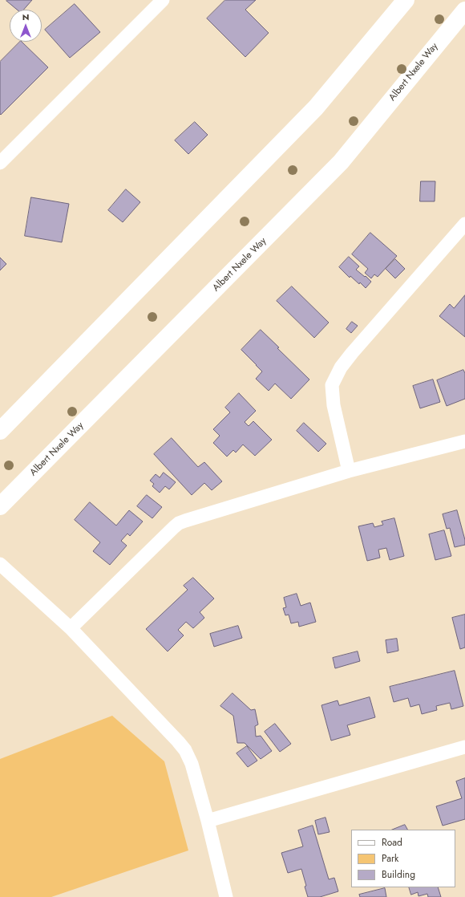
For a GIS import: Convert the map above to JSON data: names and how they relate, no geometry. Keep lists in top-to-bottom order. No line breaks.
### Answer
{"streets":{"main road":["Albert Nxele Way"]},"legend":["Road","Park","Building"],"north":"top"}
